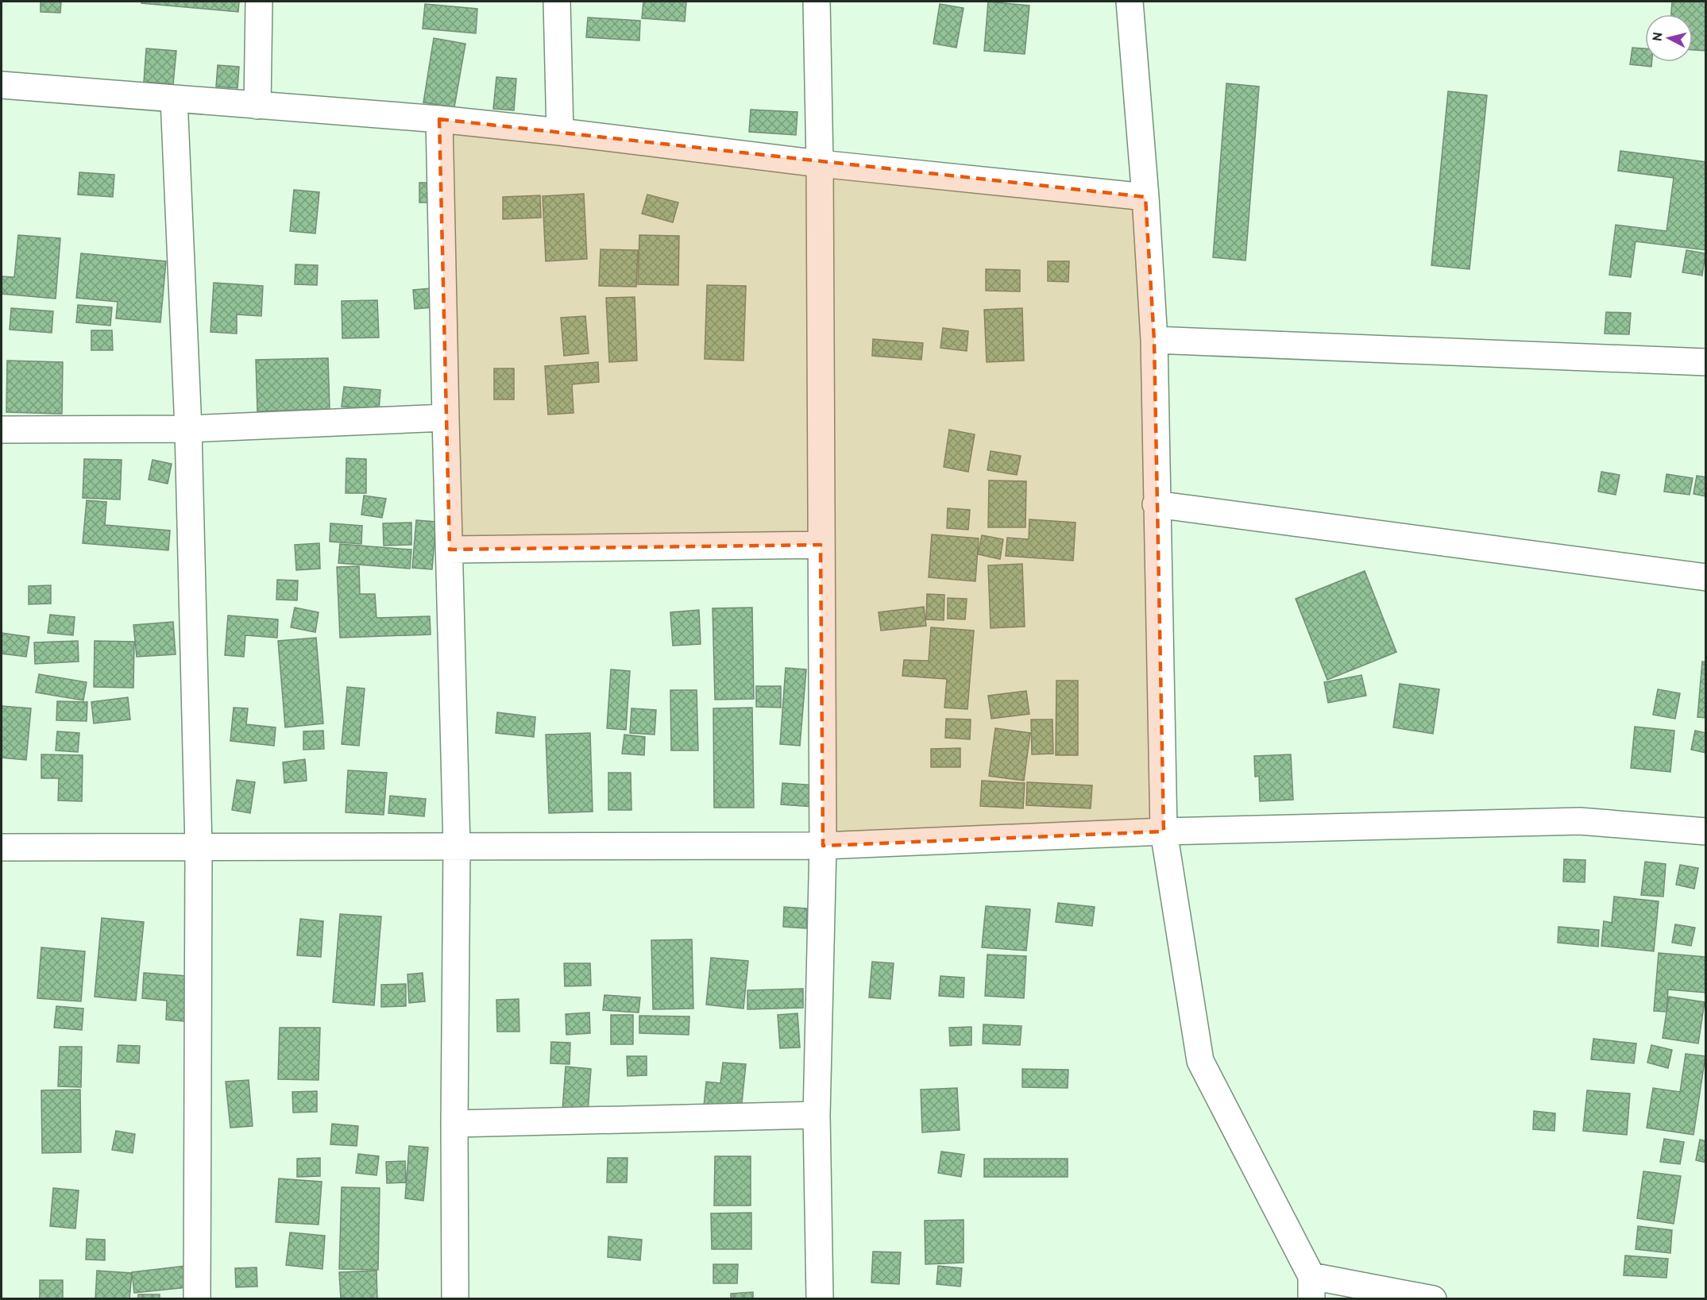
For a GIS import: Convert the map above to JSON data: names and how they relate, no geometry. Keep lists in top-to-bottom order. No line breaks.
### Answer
{"north":"left"}
